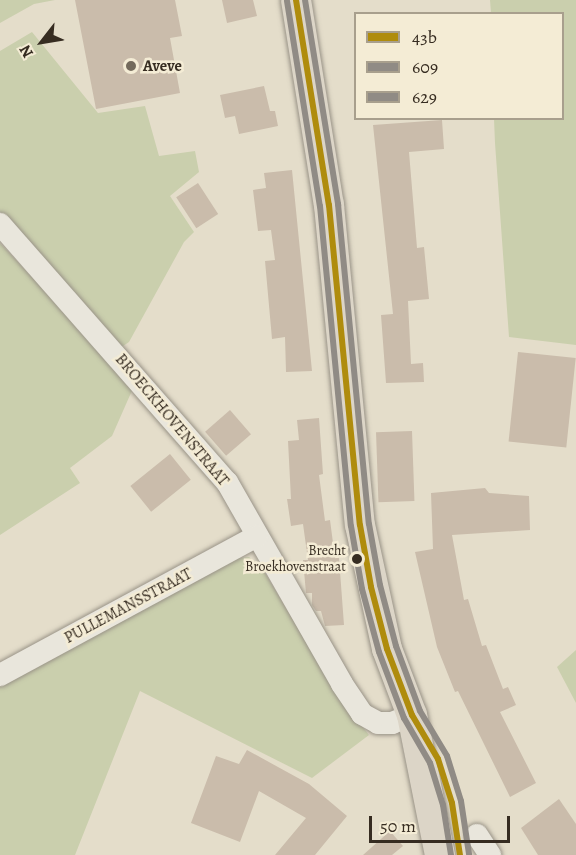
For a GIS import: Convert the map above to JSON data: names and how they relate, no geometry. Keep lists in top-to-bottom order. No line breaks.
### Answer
{"streets":{"street":["BROECKHOVENSTRAAT","PULLEMANSSTRAAT"]},"crossings":[["BROECKHOVENSTRAAT","PULLEMANSSTRAAT"]],"places":["Aveve","Brecht Broekhovenstraat"],"lines":["transit line 43b","transit line 629","transit line 609"],"legend":["43b","609","629"],"scale_bar":"50 m","north":"bottom left"}
